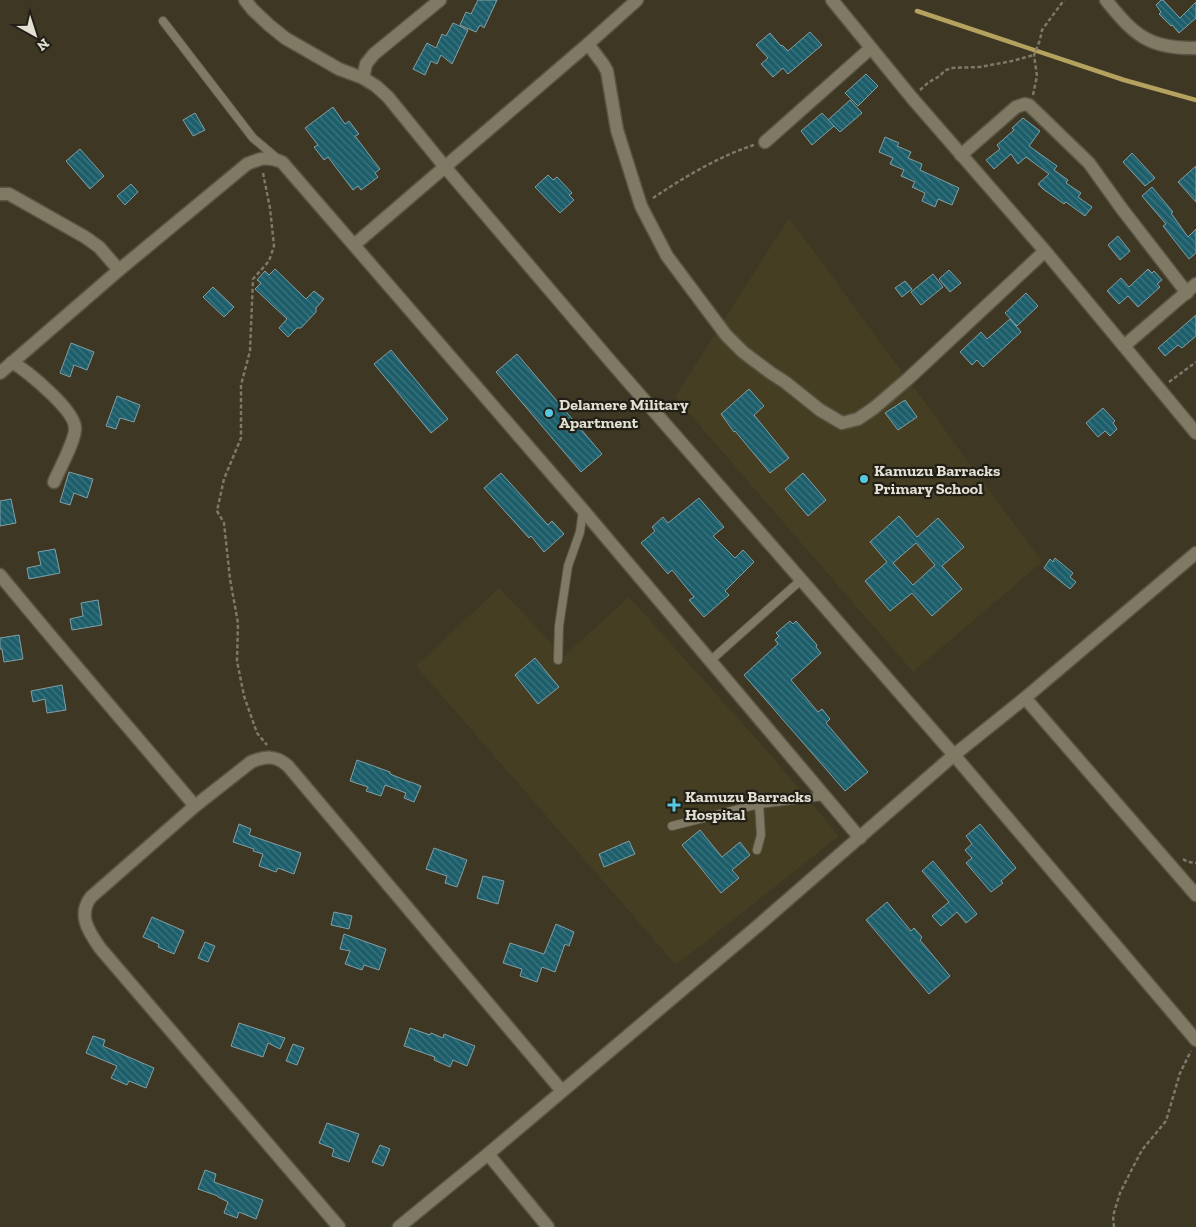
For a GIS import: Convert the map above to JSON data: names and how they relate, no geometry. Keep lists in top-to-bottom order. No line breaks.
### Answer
{"places":{"other":["Delamere Military Apartment","Kamuzu Barracks Primary School"],"health":["Kamuzu Barracks Hospital"]},"north":"bottom right"}
